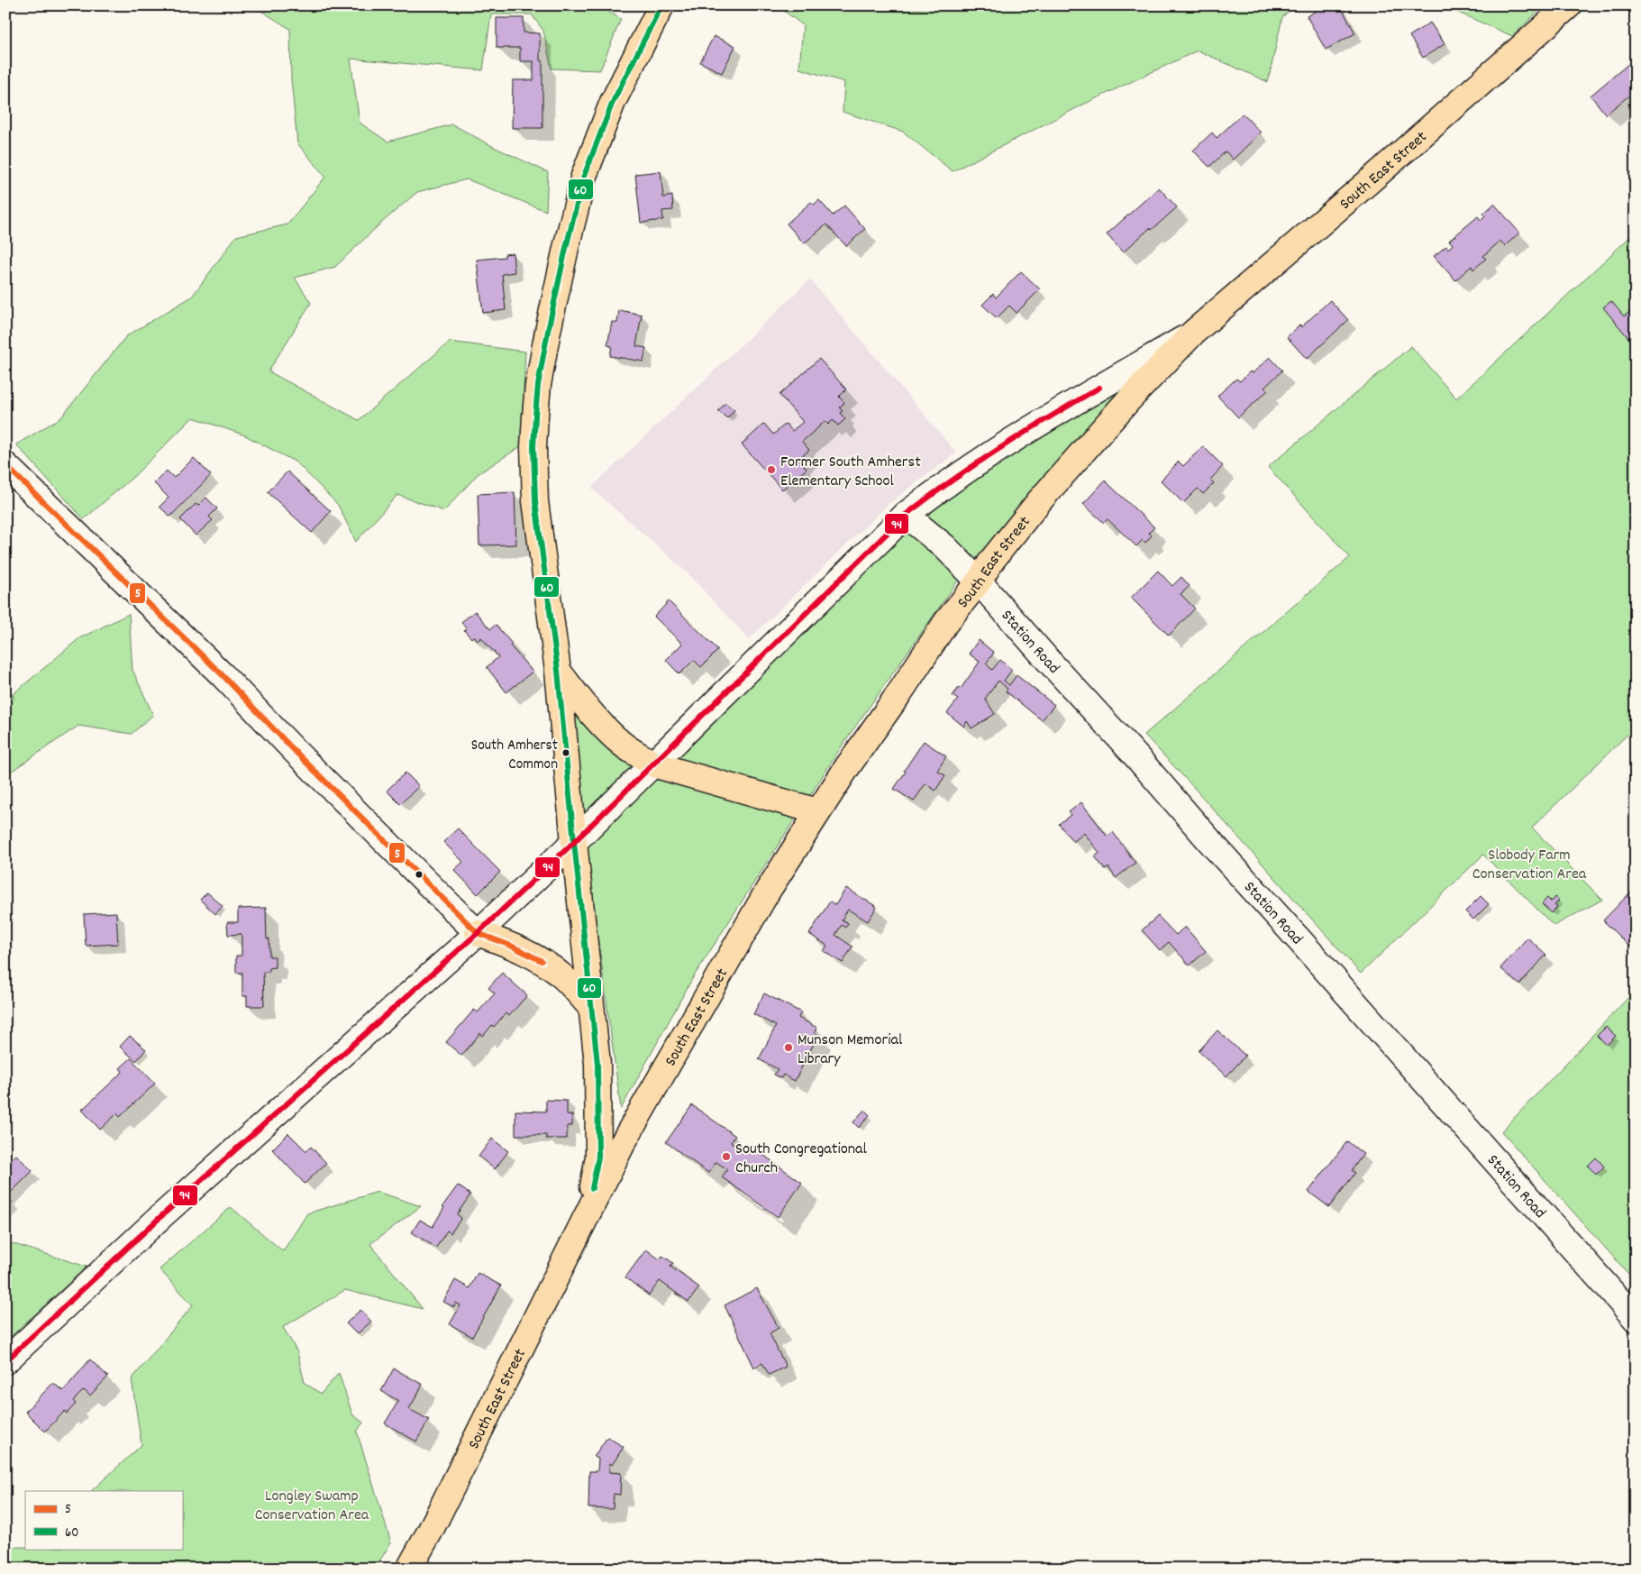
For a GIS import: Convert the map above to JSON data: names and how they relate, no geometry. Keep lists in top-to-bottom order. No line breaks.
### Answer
{"streets":{"main road":["South East Street"],"street":["Station Road"]},"crossings":[["South East Street","Station Road"]],"parks":["Slobody Farm Conservation Area","Longley Swamp Conservation Area"],"places":["Former South Amherst Elementary School","South Amherst Common","Munson Memorial Library","South Congregational Church"],"lines":["transit line 60","transit line 94","transit line 5"],"legend":["5","60"]}
